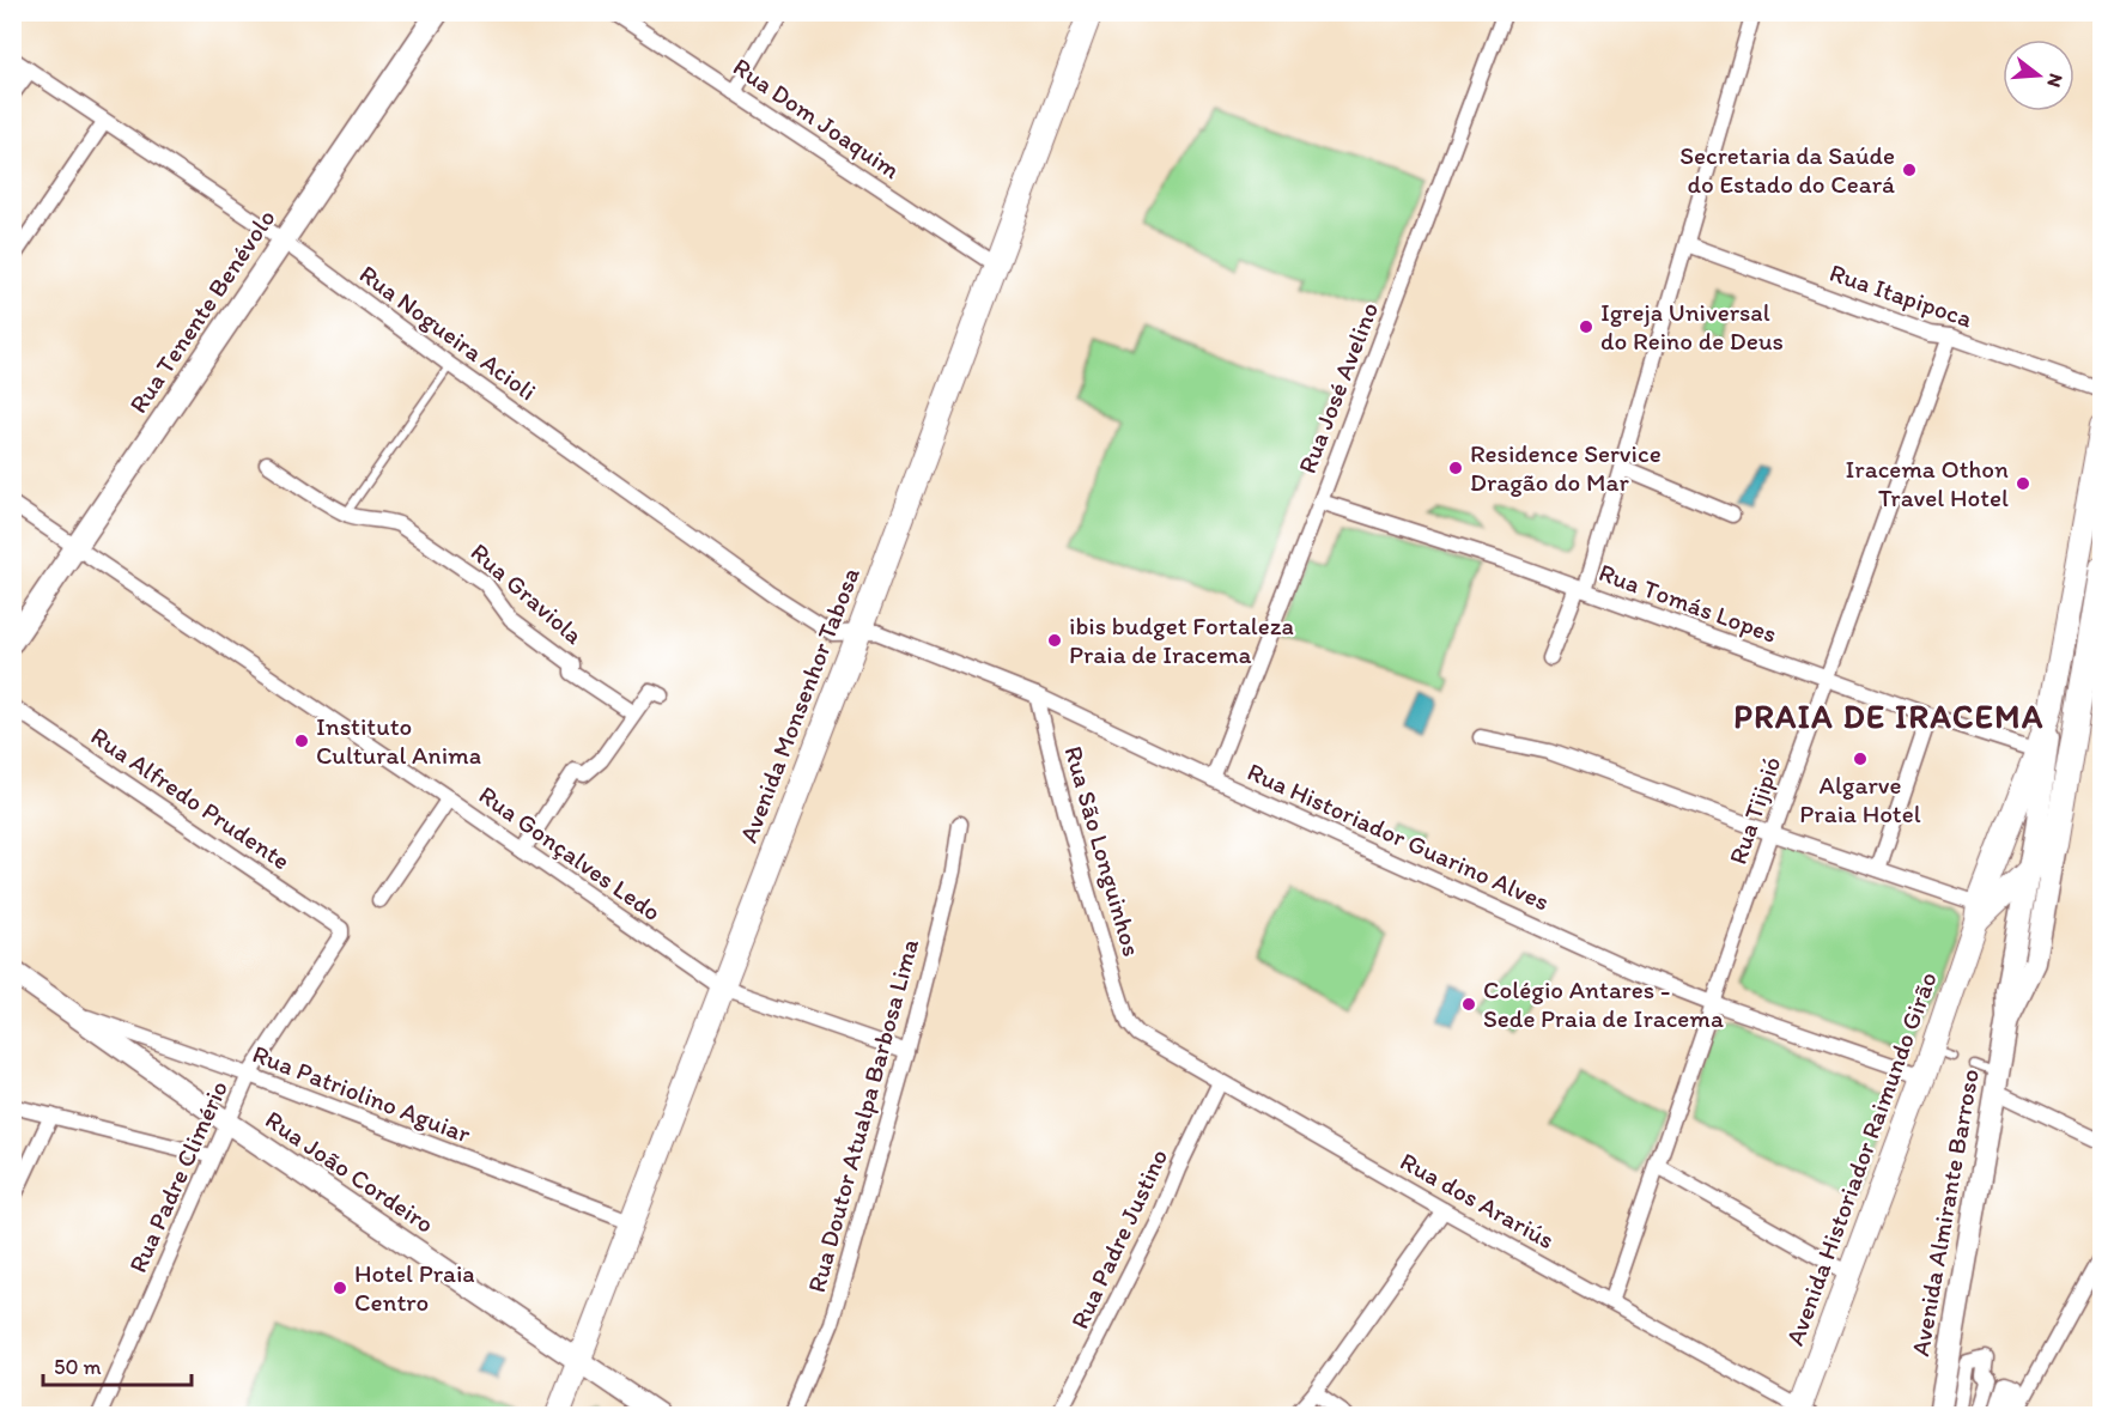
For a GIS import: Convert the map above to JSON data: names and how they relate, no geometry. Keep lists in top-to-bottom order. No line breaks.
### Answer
{"streets":{"main road":["Avenida Monsenhor Tabosa","Avenida Historiador Raimundo Girão","Avenida Almirante Barroso"],"street":["Rua Dom Joaquim","Rua Itapipoca","Rua Tenente Benévolo","Rua Nogueira Acioli","Rua José Avelino","Rua Graviola","Rua Tomás Lopes","Rua Alfredo Prudente","Rua Tijipió","Rua Historiador Guarino Alves","Rua São Longuinhos","Rua Gonçalves Ledo","Rua Patriolino Aguiar","Rua Doutor Atualpa Barbosa Lima","Rua João Cordeiro","Rua Padre Climério","Rua dos Arariús","Rua Padre Justino"]},"crossings":[["Rua Dom Joaquim","Avenida Monsenhor Tabosa"],["Rua Itapipoca","Rua Tijipió"],["Rua Tenente Benévolo","Rua Nogueira Acioli"],["Rua Tenente Benévolo","Rua Gonçalves Ledo"],["Rua Nogueira Acioli","Avenida Monsenhor Tabosa"],["Rua Nogueira Acioli","Rua Historiador Guarino Alves"],["Rua José Avelino","Rua Tomás Lopes"],["Rua José Avelino","Rua Historiador Guarino Alves"],["Rua Tomás Lopes","Rua Tijipió"],["Rua Tomás Lopes","Avenida Historiador Raimundo Girão"],["Avenida Monsenhor Tabosa","Rua Historiador Guarino Alves"],["Avenida Monsenhor Tabosa","Rua Gonçalves Ledo"],["Avenida Monsenhor Tabosa","Rua Patriolino Aguiar"],["Avenida Monsenhor Tabosa","Rua João Cordeiro"],["Rua Alfredo Prudente","Rua Padre Climério"],["Rua Tijipió","Rua Historiador Guarino Alves"],["Rua Tijipió","Rua dos Arariús"],["Rua Historiador Guarino Alves","Rua São Longuinhos"],["Rua Historiador Guarino Alves","Avenida Historiador Raimundo Girão"],["Rua São Longuinhos","Rua dos Arariús"],["Rua Gonçalves Ledo","Rua Doutor Atualpa Barbosa Lima"],["Rua Patriolino Aguiar","Rua João Cordeiro"],["Rua Patriolino Aguiar","Rua Padre Climério"],["Avenida Historiador Raimundo Girão","Rua dos Arariús"],["Avenida Historiador Raimundo Girão","Avenida Almirante Barroso"],["Rua João Cordeiro","Rua Padre Climério"],["Rua dos Arariús","Rua Padre Justino"]],"districts":["PRAIA DE IRACEMA"],"places":["Secretaria da Saúde do Estado do Ceará","Igreja Universal do Reino de Deus","Residence Service Dragão do Mar","Iracema Othon Travel Hotel","ibis budget Fortaleza Praia de Iracema","Instituto Cultural Anima","Algarve Praia Hotel","Colégio Antares - Sede Praia de Iracema","Hotel Praia Centro"],"scale_bar":"50 m","north":"right"}
